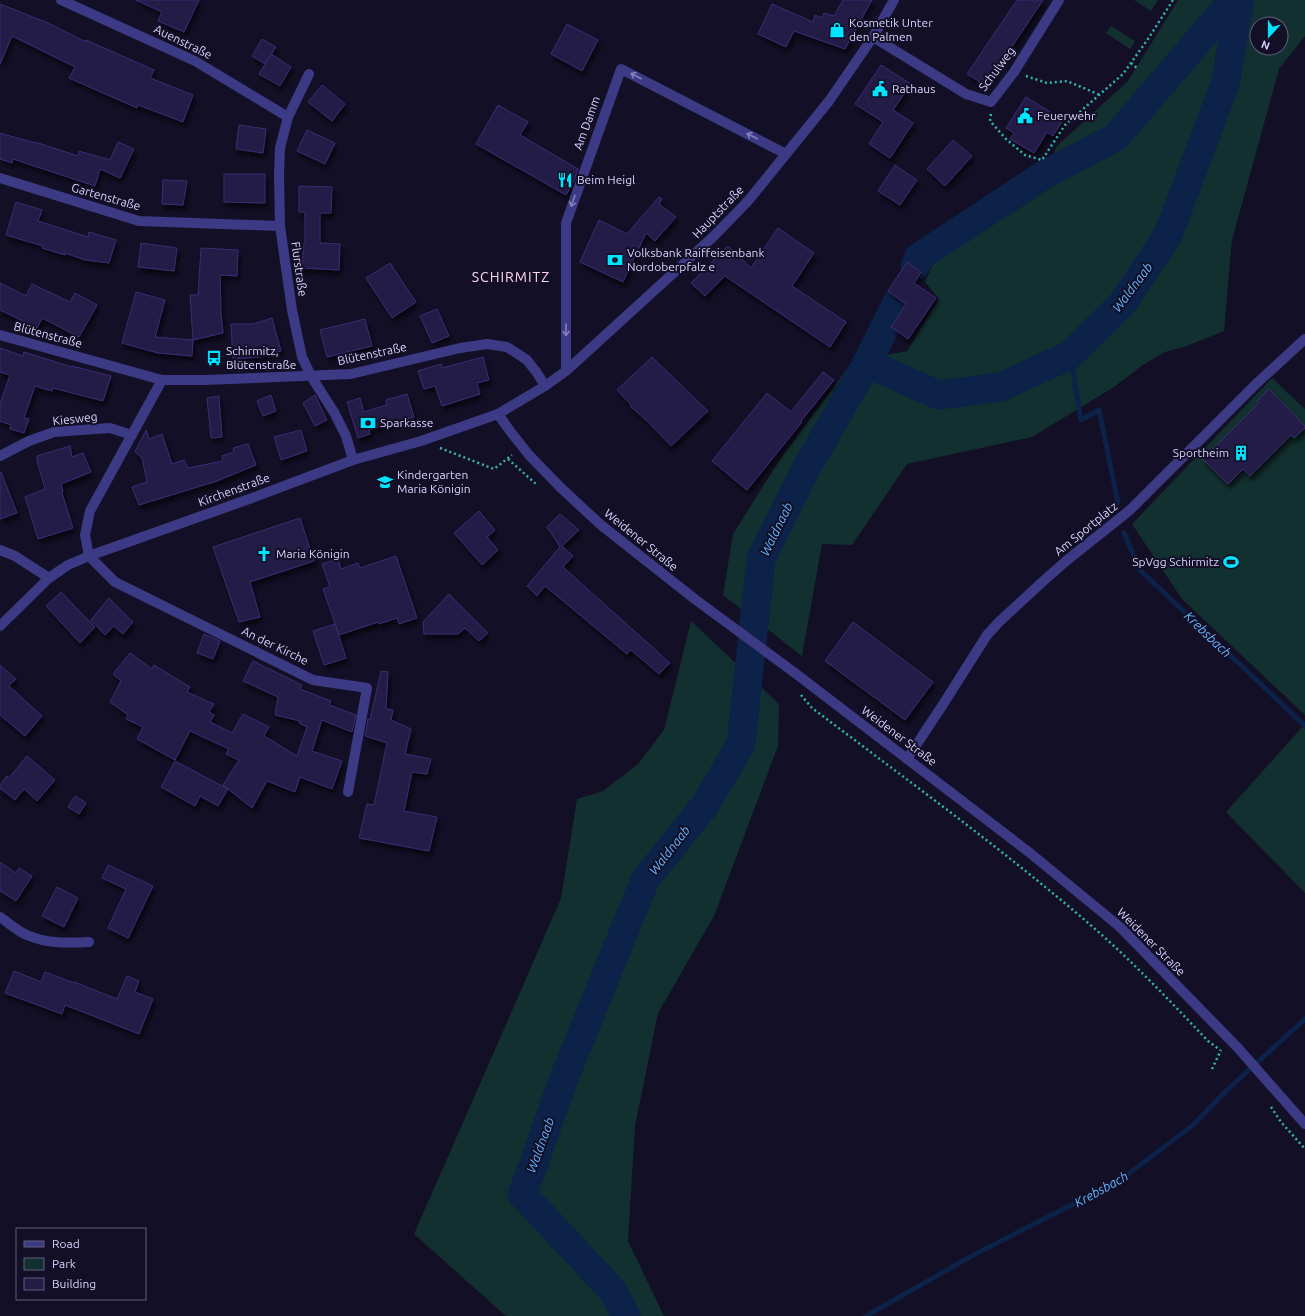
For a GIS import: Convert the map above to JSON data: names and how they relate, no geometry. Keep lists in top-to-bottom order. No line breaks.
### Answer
{"streets":{"street":["Auenstraße","Schulweg","Am Damm","Gartenstraße","Hauptstraße","Flurstraße","Blütenstraße","Kiesweg","Kirchenstraße","Am Sportplatz","Weidener Straße","An der Kirche"]},"crossings":[["Auenstraße","Flurstraße"],["Schulweg","Hauptstraße"],["Am Damm","Hauptstraße"],["Gartenstraße","Flurstraße"],["Hauptstraße","Blütenstraße"],["Hauptstraße","Kirchenstraße"],["Hauptstraße","Weidener Straße"],["Flurstraße","Blütenstraße"],["Flurstraße","Kirchenstraße"],["Kirchenstraße","Weidener Straße"],["Kirchenstraße","An der Kirche"],["Am Sportplatz","Weidener Straße"]],"districts":["SCHIRMITZ"],"water":["Waldnaab","Krebsbach"],"places":{"shop":["Kosmetik Unter den Palmen"],"public building":["Rathaus","Feuerwehr"],"restaurant":["Beim Heigl"],"bank":["Volksbank Raiffeisenbank Nordoberpfalz e","Sparkasse"],"bus stop":["Schirmitz, Blütenstraße"],"building":["Sportheim"],"school or university":["Kindergarten Maria Königin"],"church":["Maria Königin"],"sports":["SpVgg Schirmitz"]},"legend":["Road","Park","Building"],"north":"bottom"}
